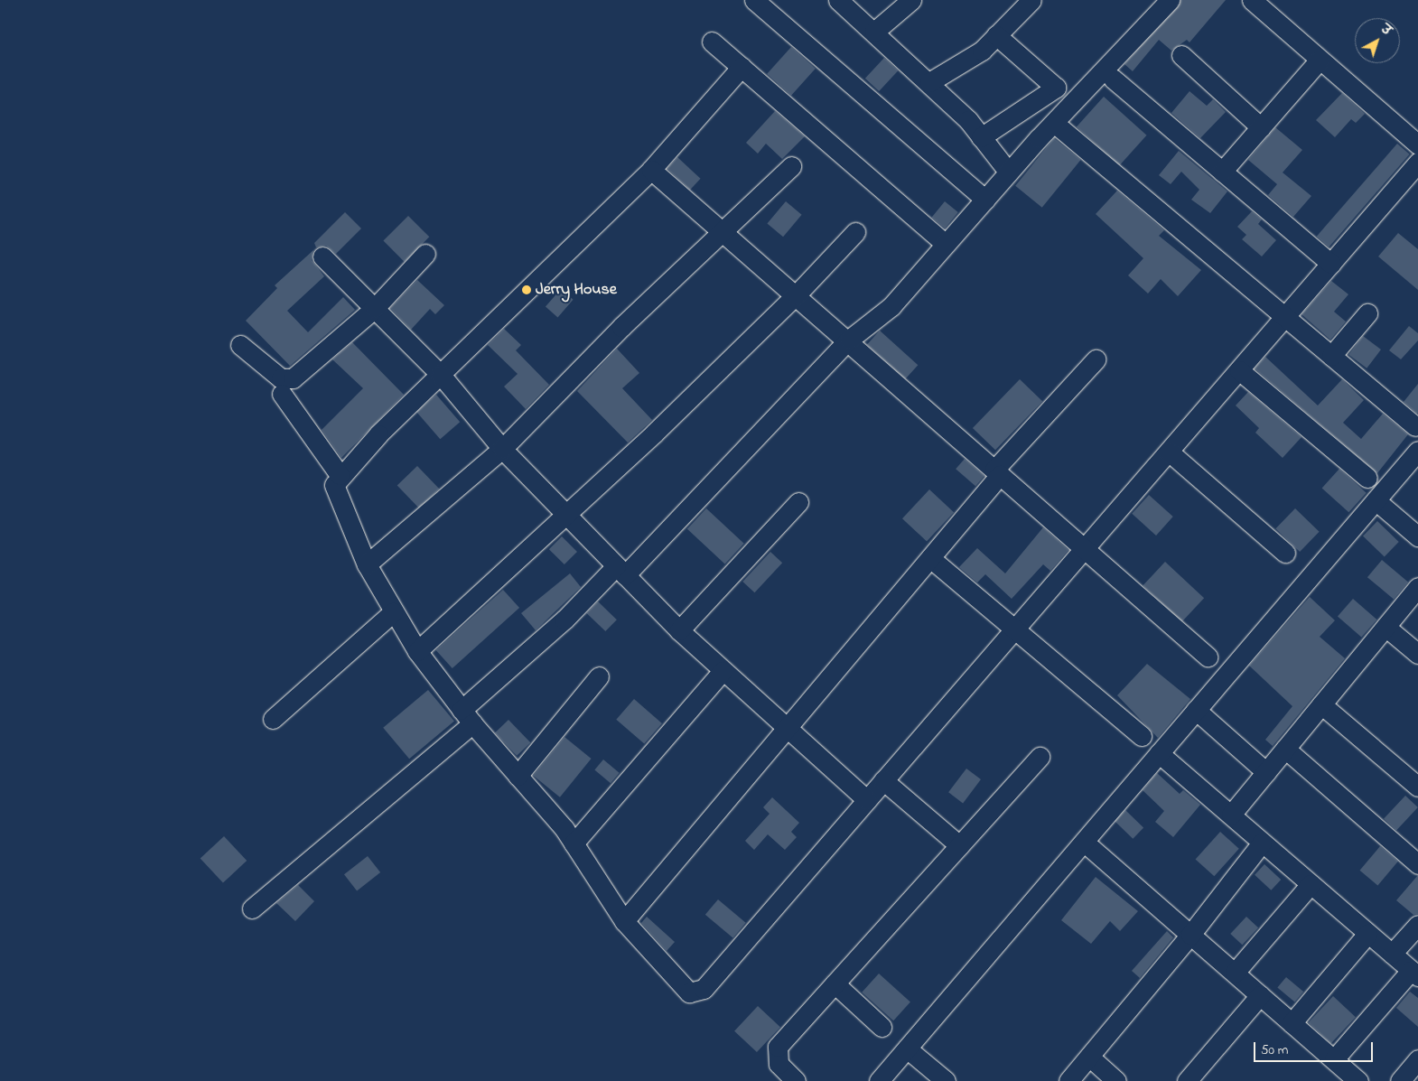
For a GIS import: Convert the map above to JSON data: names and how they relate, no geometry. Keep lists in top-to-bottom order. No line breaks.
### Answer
{"places":["Jerry House"],"scale_bar":"50 m","north":"top right"}
